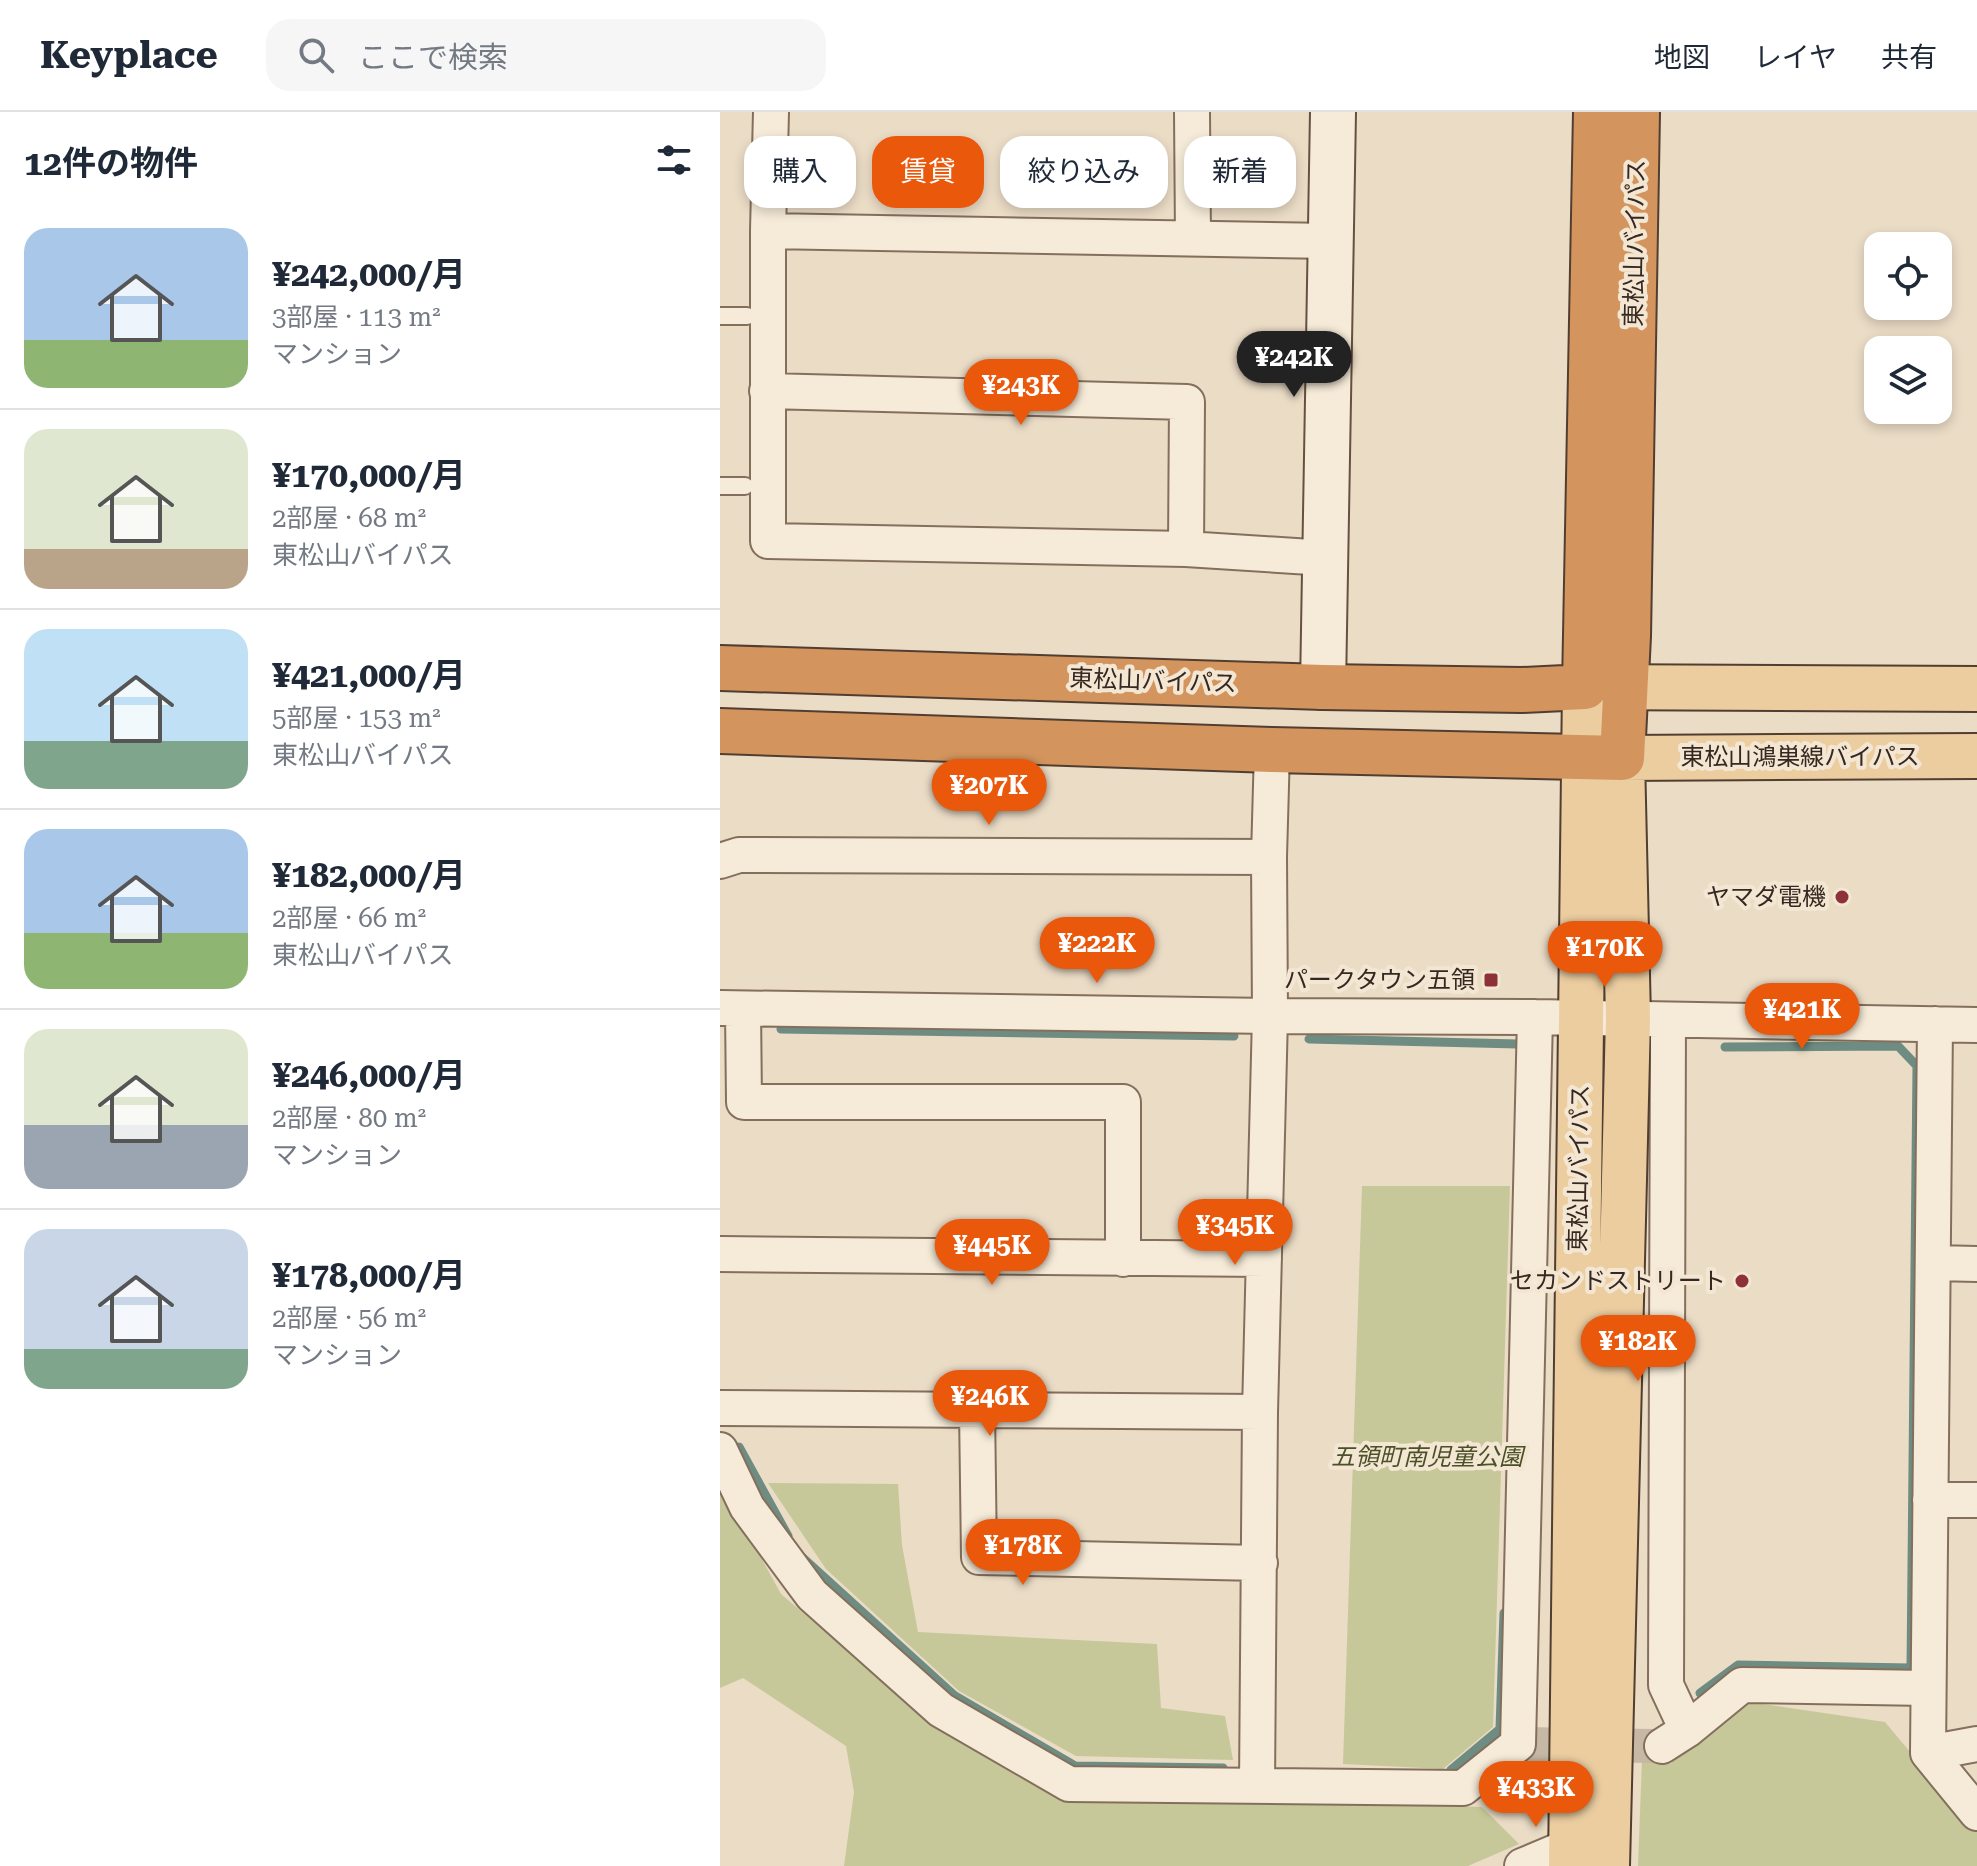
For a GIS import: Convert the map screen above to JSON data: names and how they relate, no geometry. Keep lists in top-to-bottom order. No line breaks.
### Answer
{"streets":{"highway":["東松山バイパス"],"main road":["東松山鴻巣線バイパス"]},"crossings":[["東松山バイパス","東松山鴻巣線バイパス"]],"parks":["五領町南児童公園"],"places":{"other":["ヤマダ電機","セカンドストリート"],"transit":["パークタウン五領"]},"page":{"header":"Keyplace","search":"ここで検索","nav":["地図","レイヤ","共有"],"heading":"12件の物件","chip":["購入","賃貸","絞り込み","新着"],"list":[{"name":"¥242,000/月","note":"3部屋 · 113 m² · マンション"},{"name":"¥170,000/月","note":"2部屋 · 68 m² · 東松山バイパス"},{"name":"¥421,000/月","note":"5部屋 · 153 m² · 東松山バイパス"},{"name":"¥182,000/月","note":"2部屋 · 66 m² · 東松山バイパス"},{"name":"¥246,000/月","note":"2部屋 · 80 m² · マンション"},{"name":"¥178,000/月","note":"2部屋 · 56 m² · マンション"}],"price":["¥242K","¥243K","¥207K","¥222K","¥170K","¥421K","¥345K","¥445K","¥182K","¥246K","¥178K","¥433K"]}}
